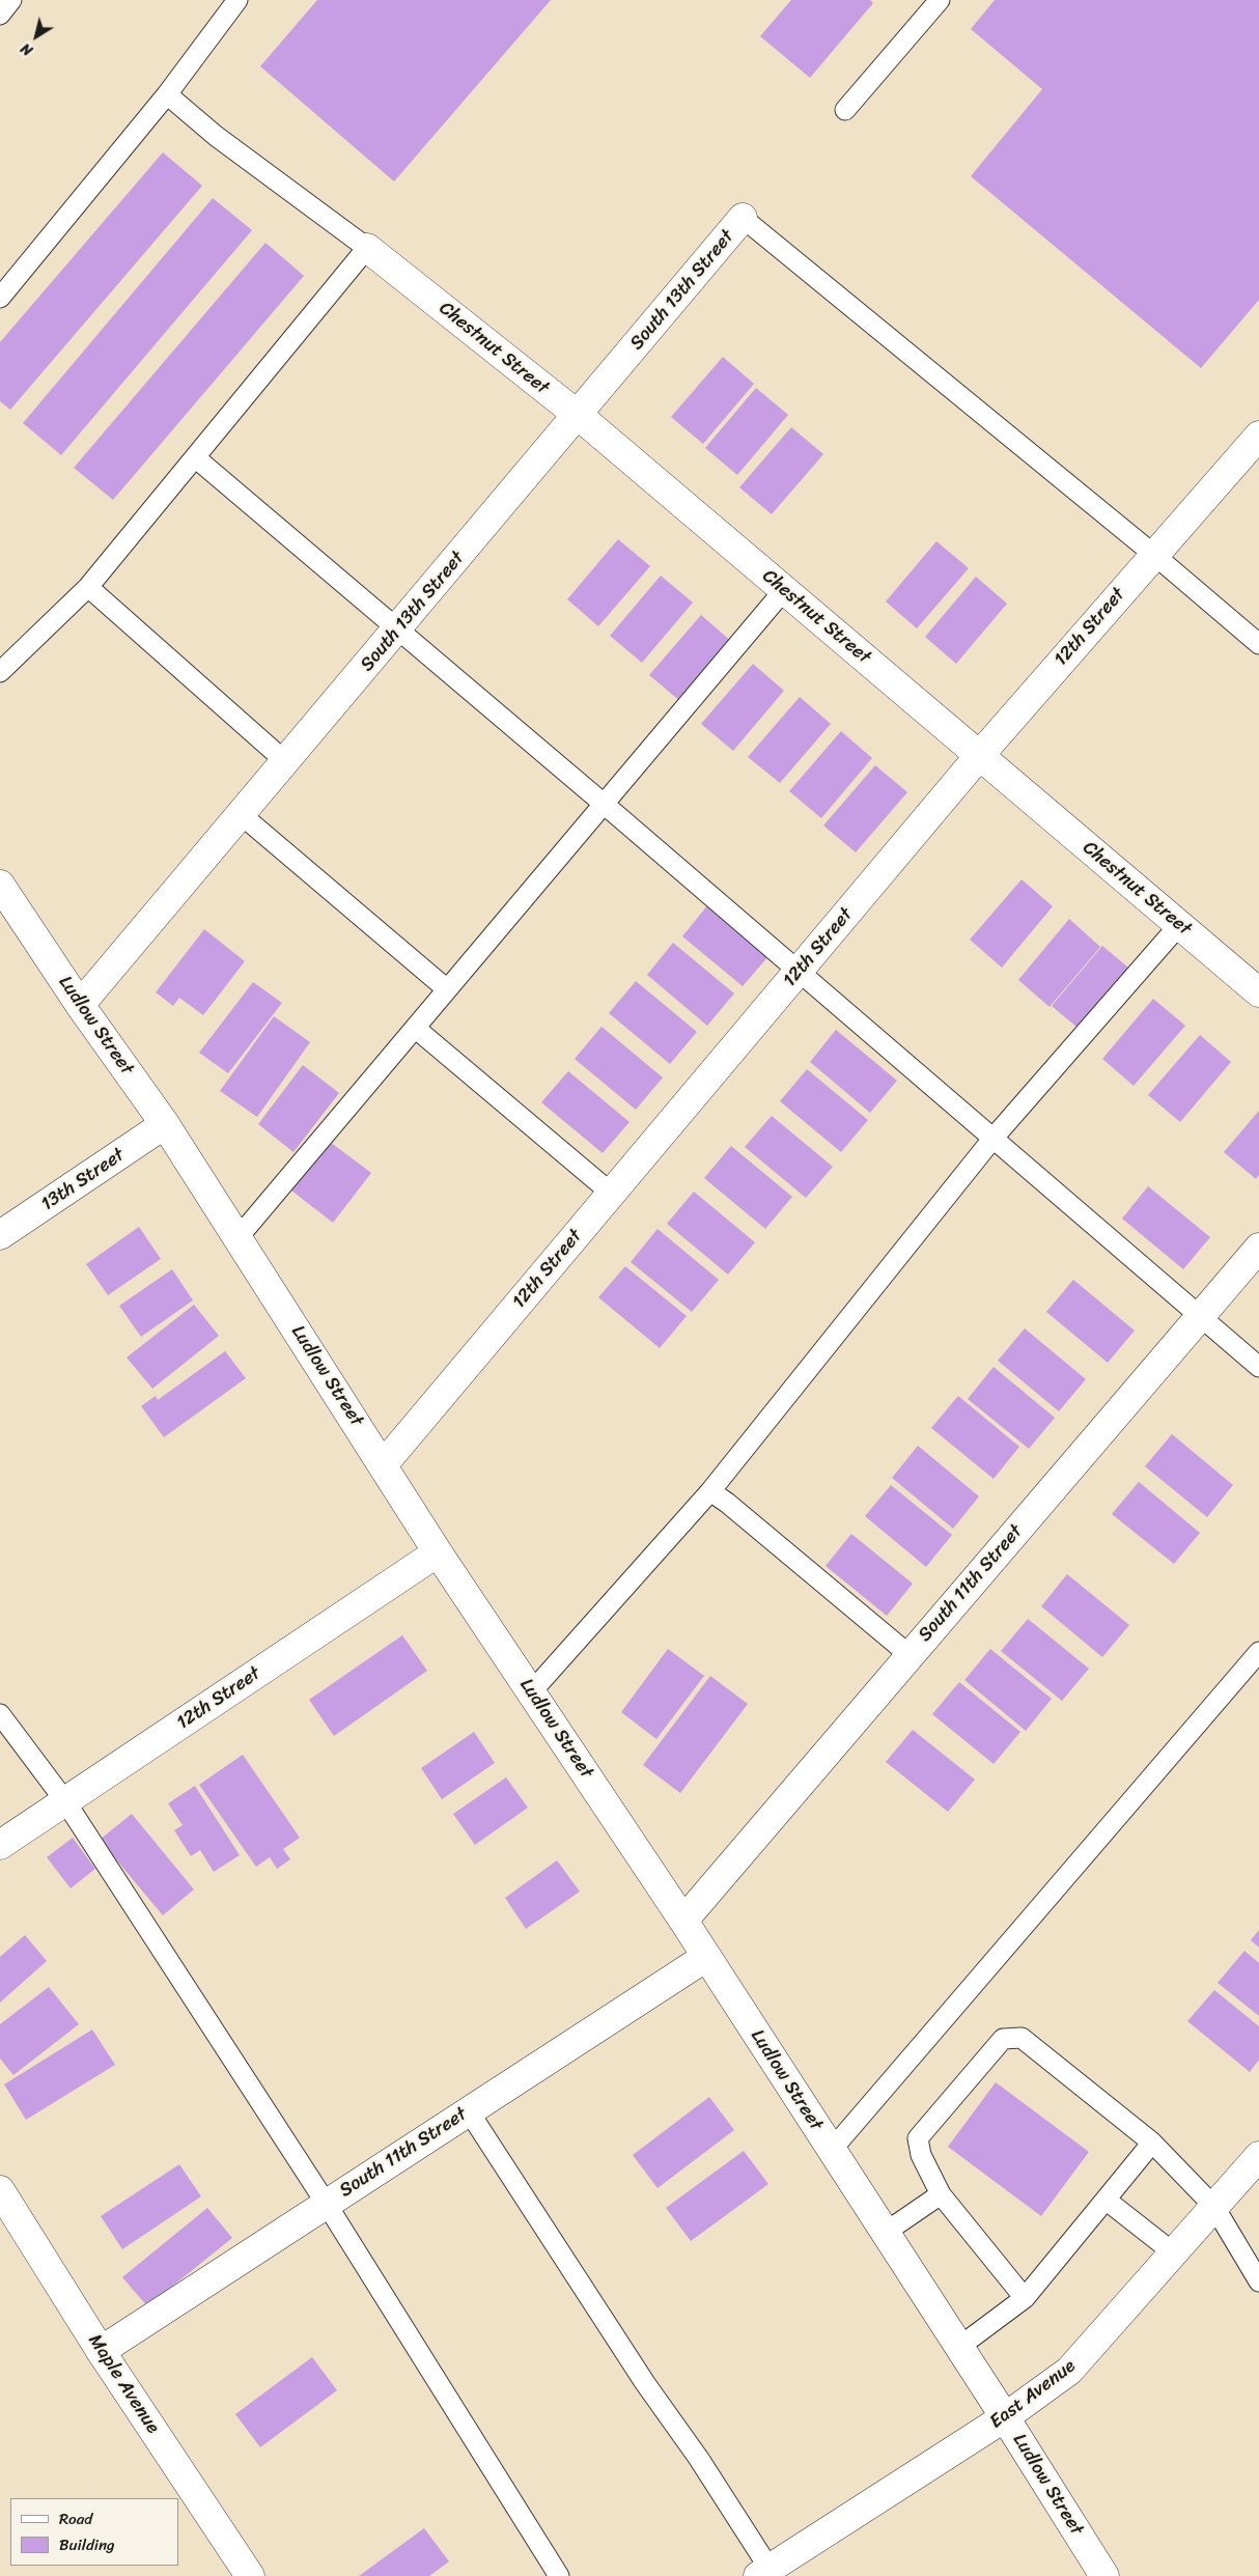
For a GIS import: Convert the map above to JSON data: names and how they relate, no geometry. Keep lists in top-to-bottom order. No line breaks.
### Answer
{"streets":{"street":["South 13th Street","Chestnut Street","12th Street","Ludlow Street","13th Street","South 11th Street","Maple Avenue","East Avenue"]},"crossings":[["South 13th Street","Chestnut Street"],["South 13th Street","Ludlow Street"],["Chestnut Street","12th Street"],["12th Street","Ludlow Street"],["Ludlow Street","13th Street"],["Ludlow Street","South 11th Street"],["Ludlow Street","East Avenue"],["South 11th Street","Maple Avenue"]],"legend":["Road","Building"],"north":"bottom left"}
